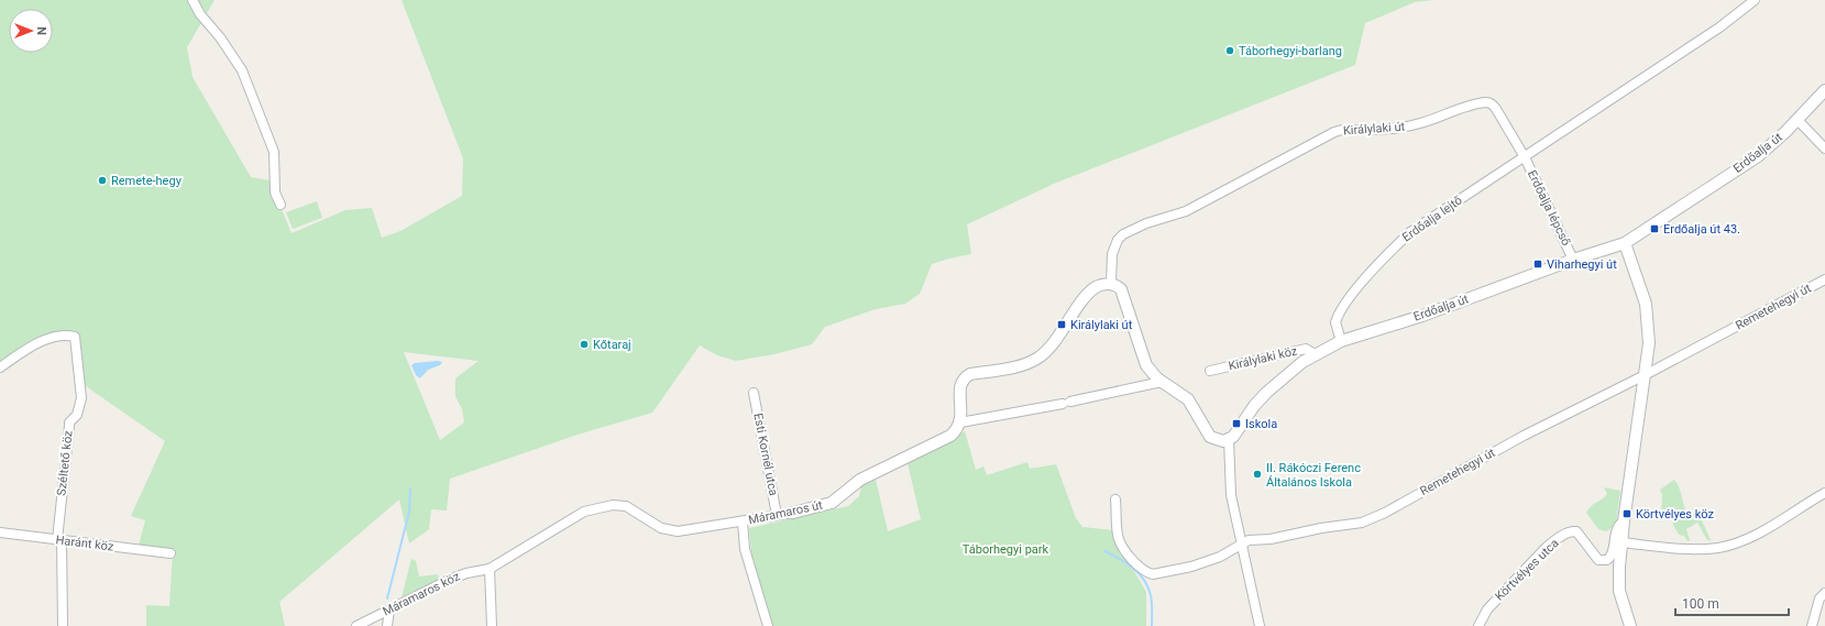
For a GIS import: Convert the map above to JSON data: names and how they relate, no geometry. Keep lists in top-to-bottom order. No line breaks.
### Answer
{"streets":{"street":["Királylaki út","Erdőalja út","Erdőalja lépcső","Erdőalja lejtő","Remetehegyi út","Királylaki köz","Esti Kornél utca","Széltető köz","Máramaros út","Haránt köz","Körtvélyes utca","Máramaros köz"]},"crossings":[["Királylaki út","Erdőalja lépcső"],["Királylaki út","Erdőalja lejtő"],["Erdőalja út","Erdőalja lépcső"],["Erdőalja út","Erdőalja lejtő"],["Erdőalja út","Királylaki köz"],["Erdőalja lépcső","Erdőalja lejtő"],["Esti Kornél utca","Máramaros út"],["Széltető köz","Haránt köz"],["Máramaros út","Máramaros köz"]],"parks":["Táborhegyi park"],"places":{"other":["Táborhegyi-barlang","Remete-hegy","Kőtaraj","II. Rákóczi Ferenc Általános Iskola"],"transit":["Erdőalja út 43.","Viharhegyi út","Királylaki út","Iskola","Körtvélyes köz"]},"scale_bar":"100 m","north":"right"}
